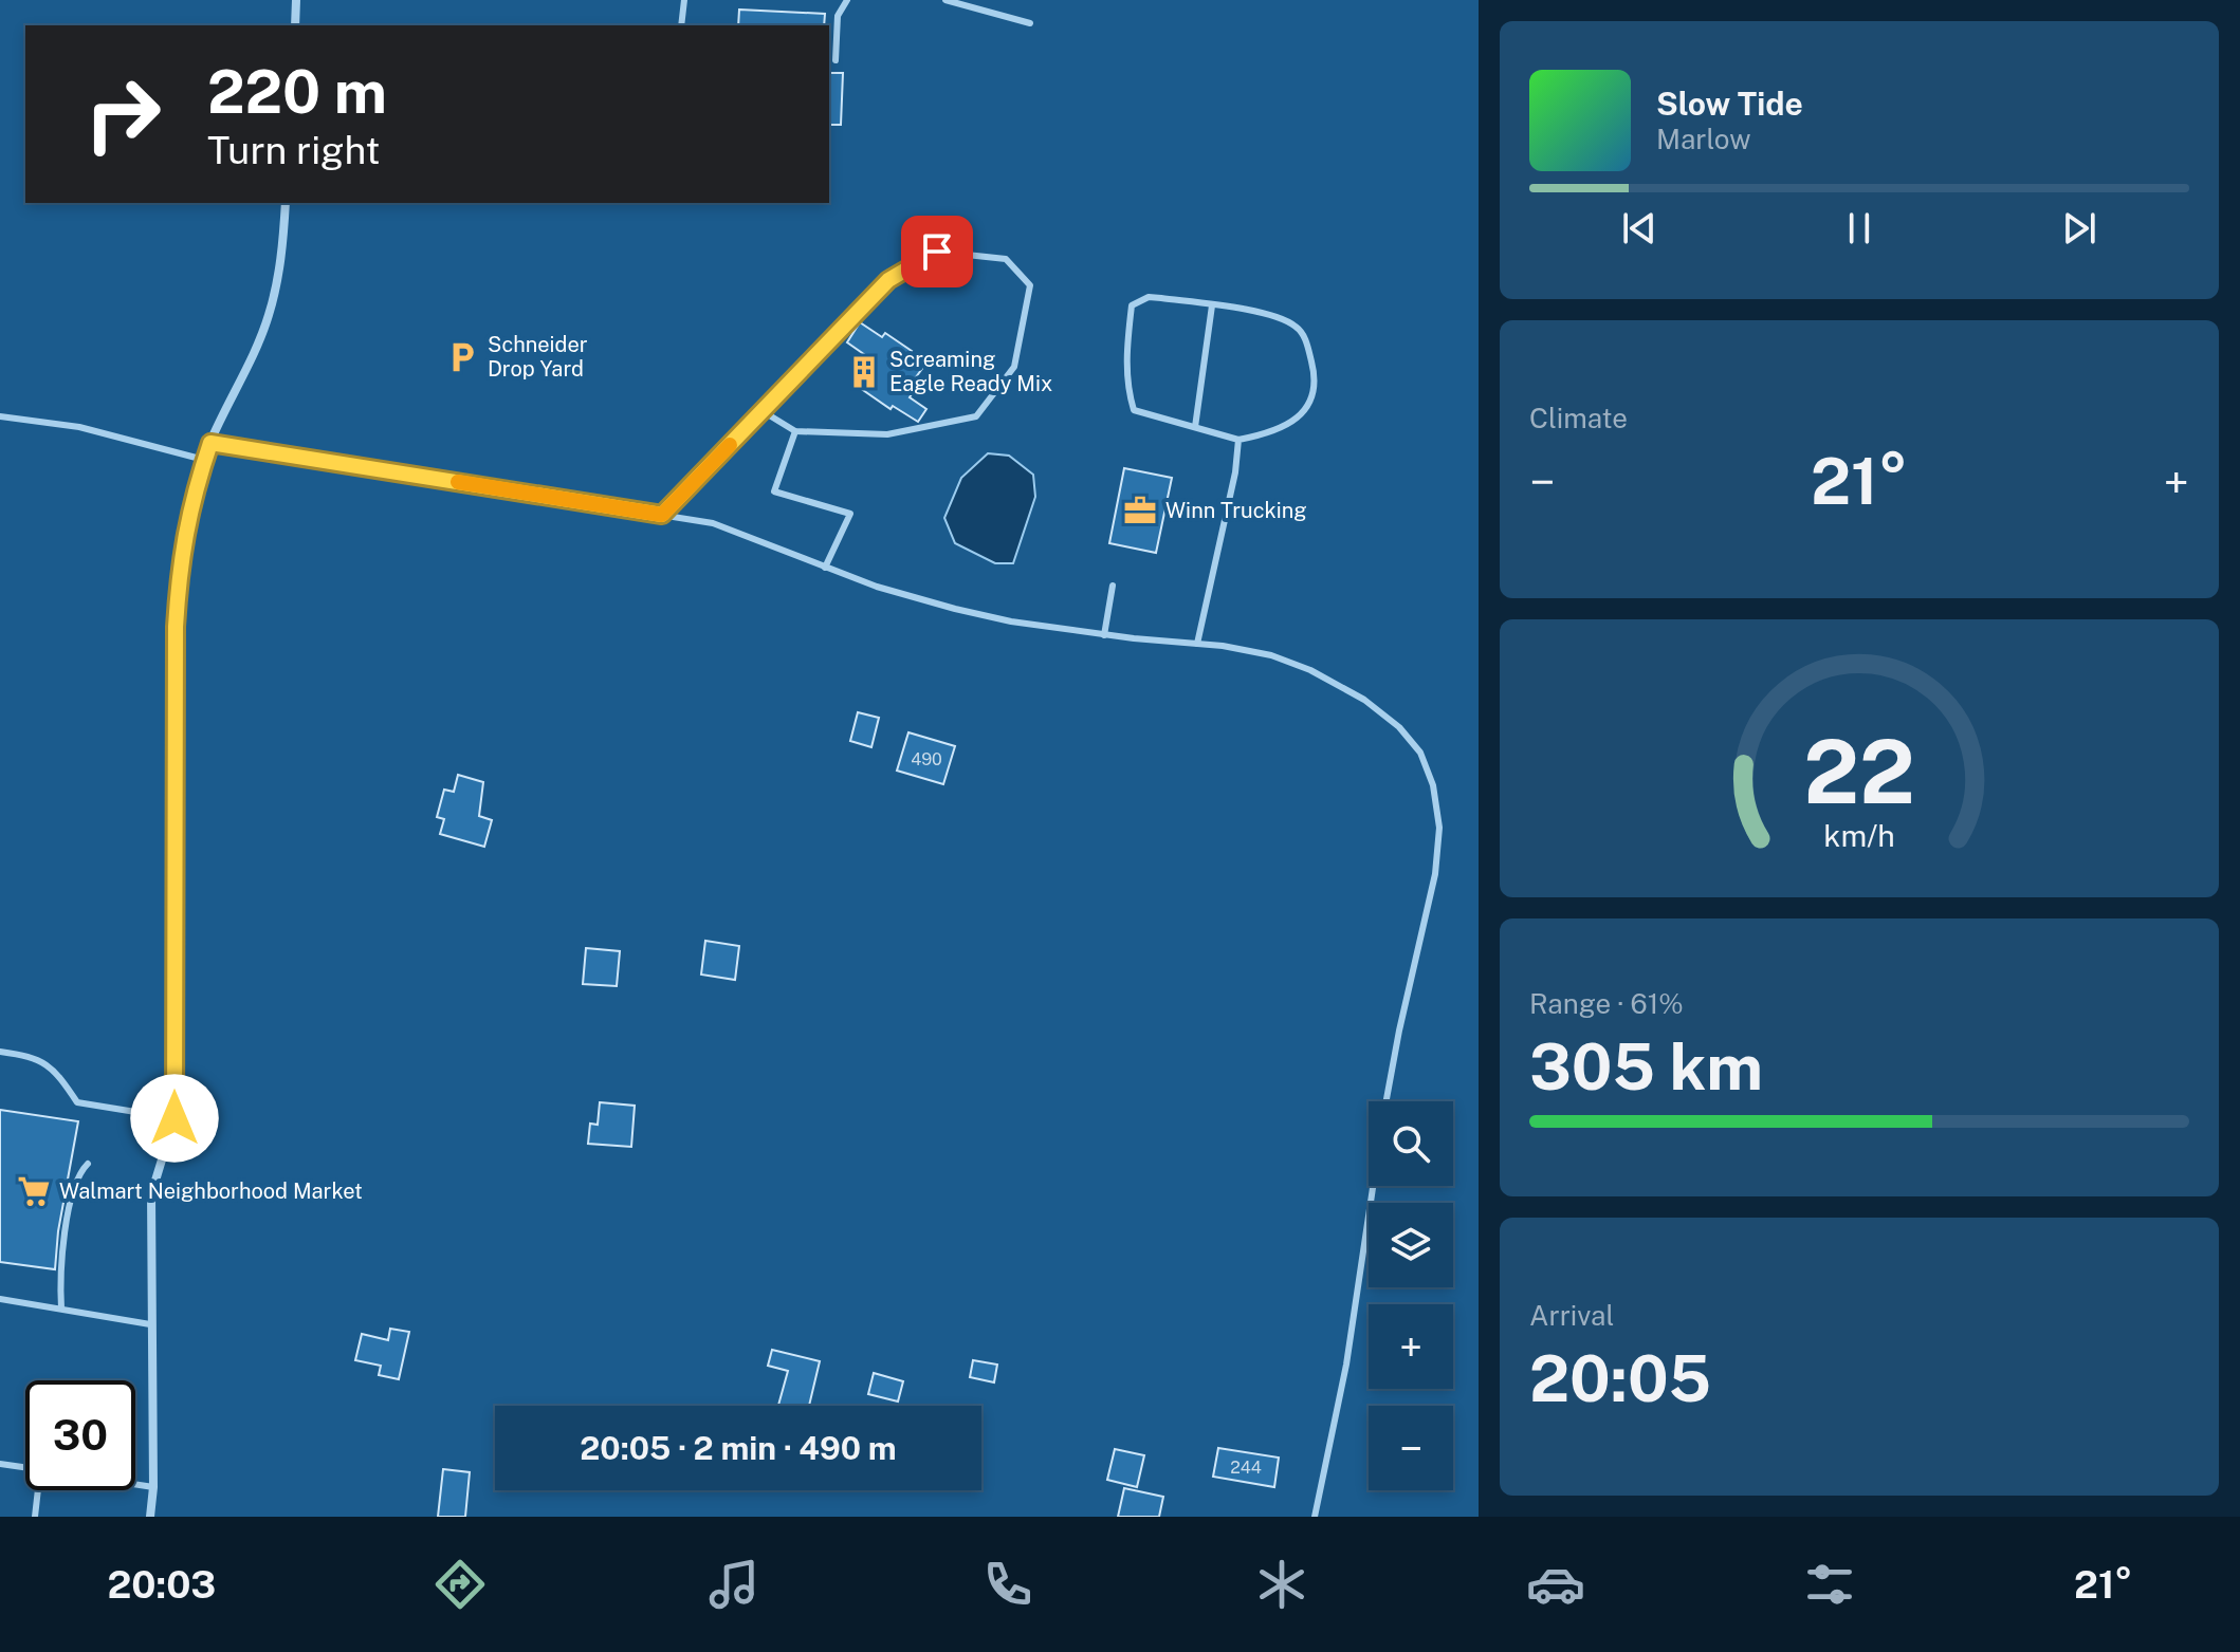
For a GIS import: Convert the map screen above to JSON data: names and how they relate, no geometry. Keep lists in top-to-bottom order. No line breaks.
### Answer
{"places":{"parking":["Schneider Drop Yard"],"building":["Screaming Eagle Ready Mix"],"office":["Winn Trucking"],"supermarket":["Walmart Neighborhood Market"]},"house_numbers":["490","244"],"page":{"turn":["220 m","Turn right"],"song":["Slow Tide","Marlow"],"tile":["Climate",["Range · 61%","305 km"],["Arrival","20:05"]],"heat":["−","21°","+"],"map_buttons":["+","−"],"limit":"30","trip":"20:05 · 2 min · 490 m","tabs":["20:03","21°"],"gauge":["22","km/h"]}}
